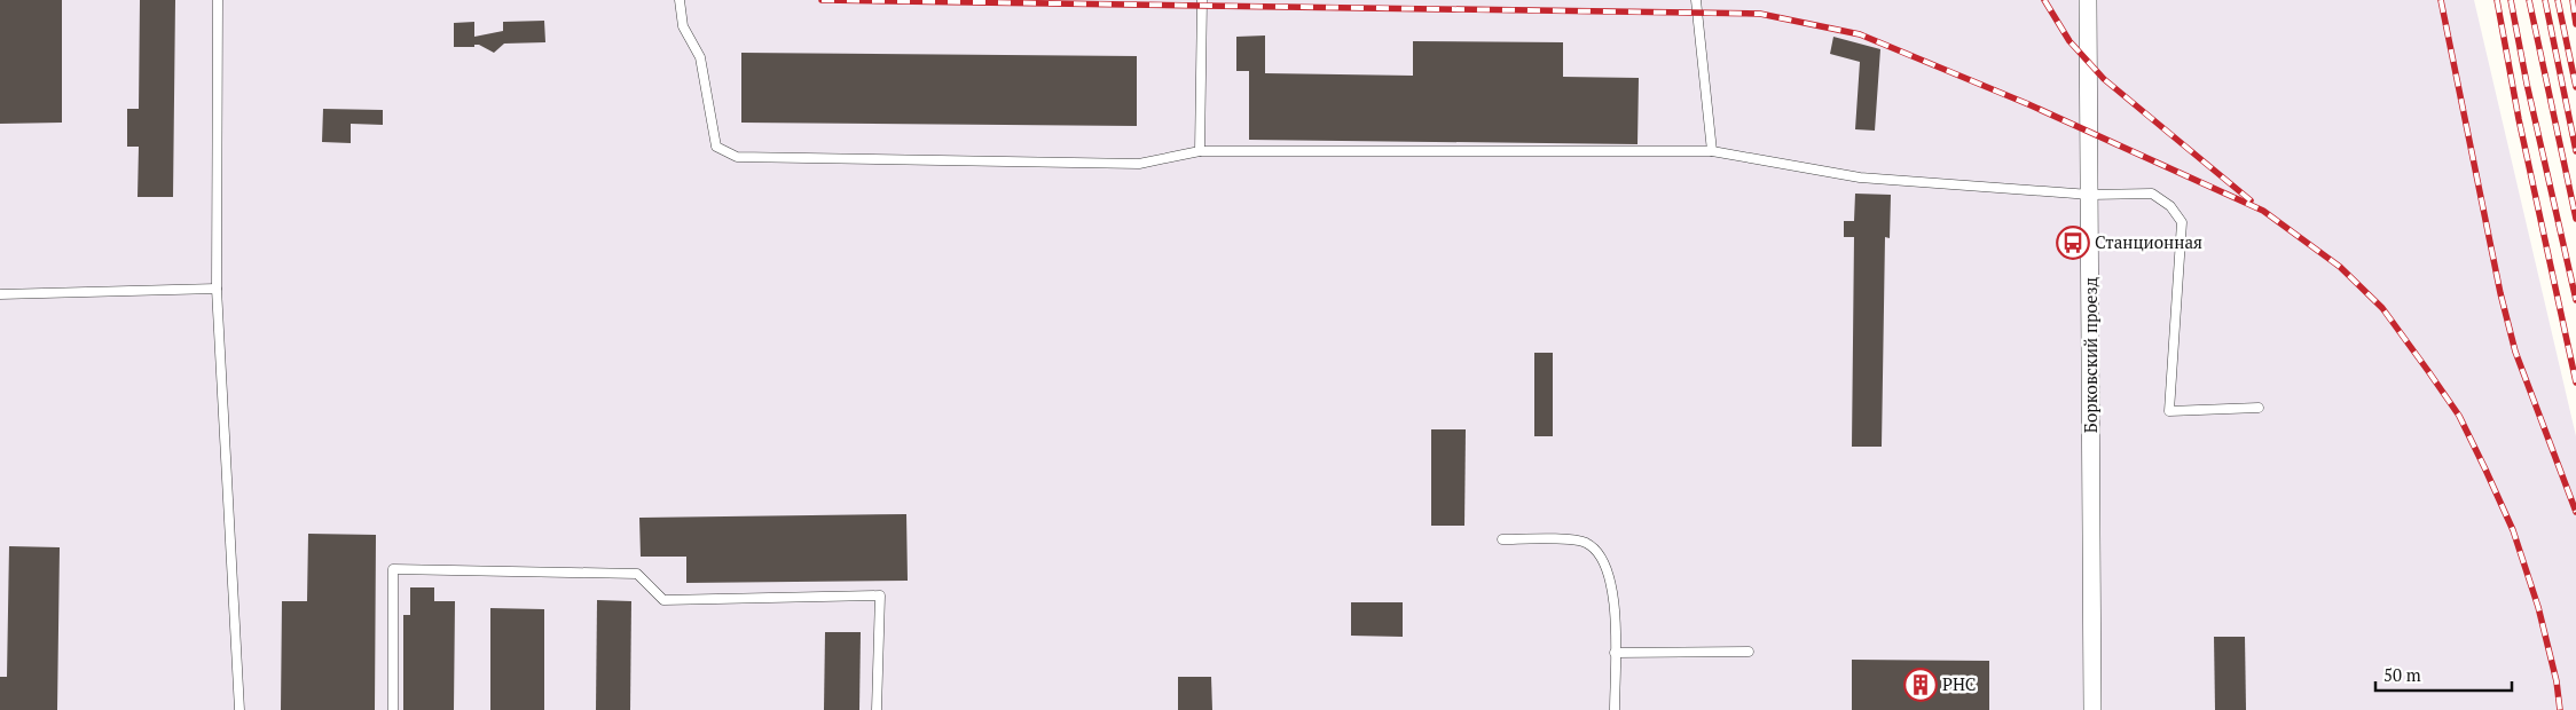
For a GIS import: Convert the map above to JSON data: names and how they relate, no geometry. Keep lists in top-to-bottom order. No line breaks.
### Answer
{"streets":{"street":["Борковский проезд"]},"places":{"bus stop":["Станционная"],"building":["РНС"]},"scale_bar":"50 m"}
